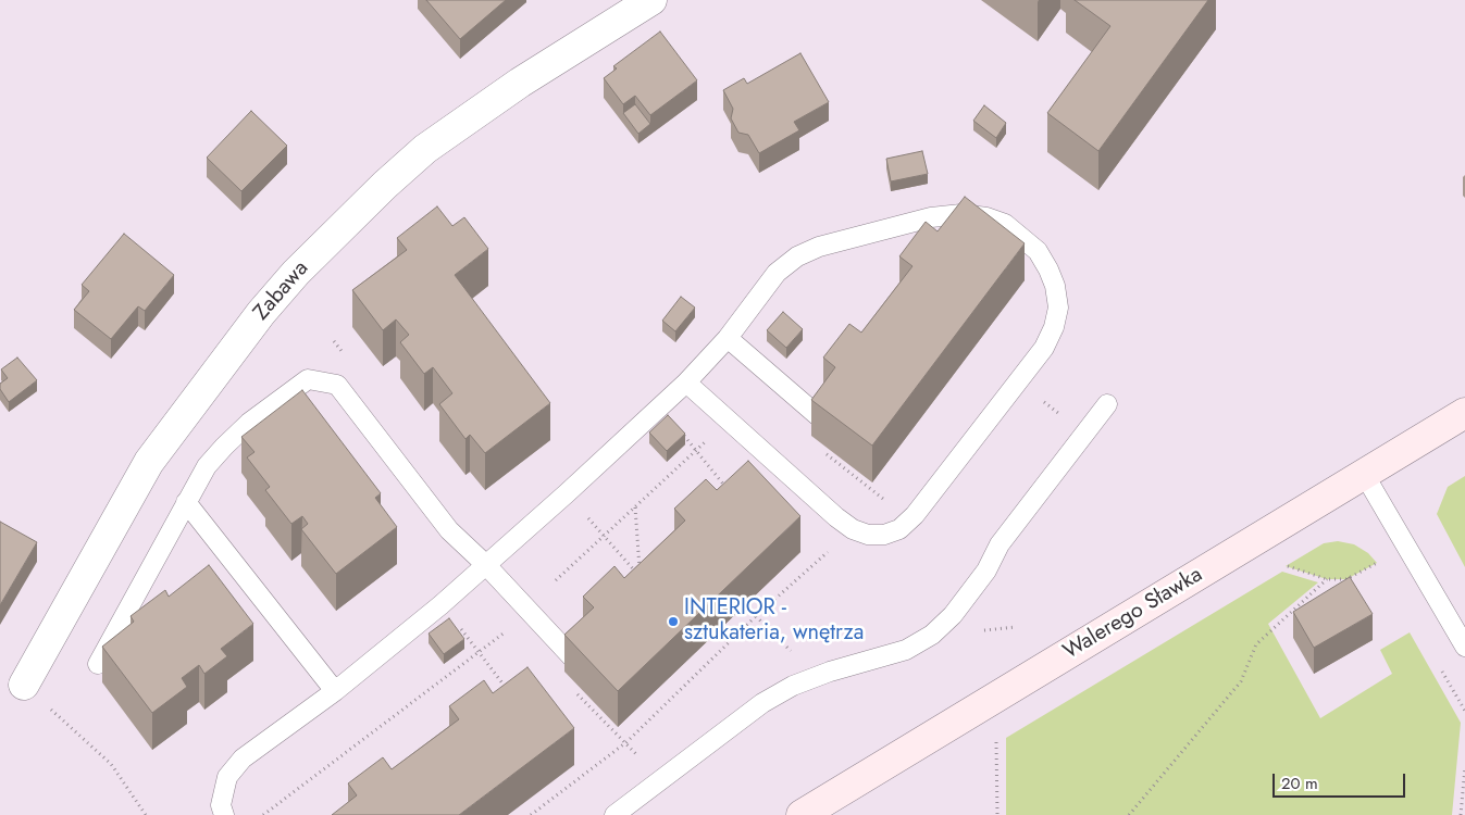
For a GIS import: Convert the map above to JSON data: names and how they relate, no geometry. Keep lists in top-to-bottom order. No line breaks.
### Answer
{"streets":{"street":["Zabawa","Walerego Sławka"]},"places":["INTERIOR - sztukateria, wnętrza"],"scale_bar":"20 m"}
